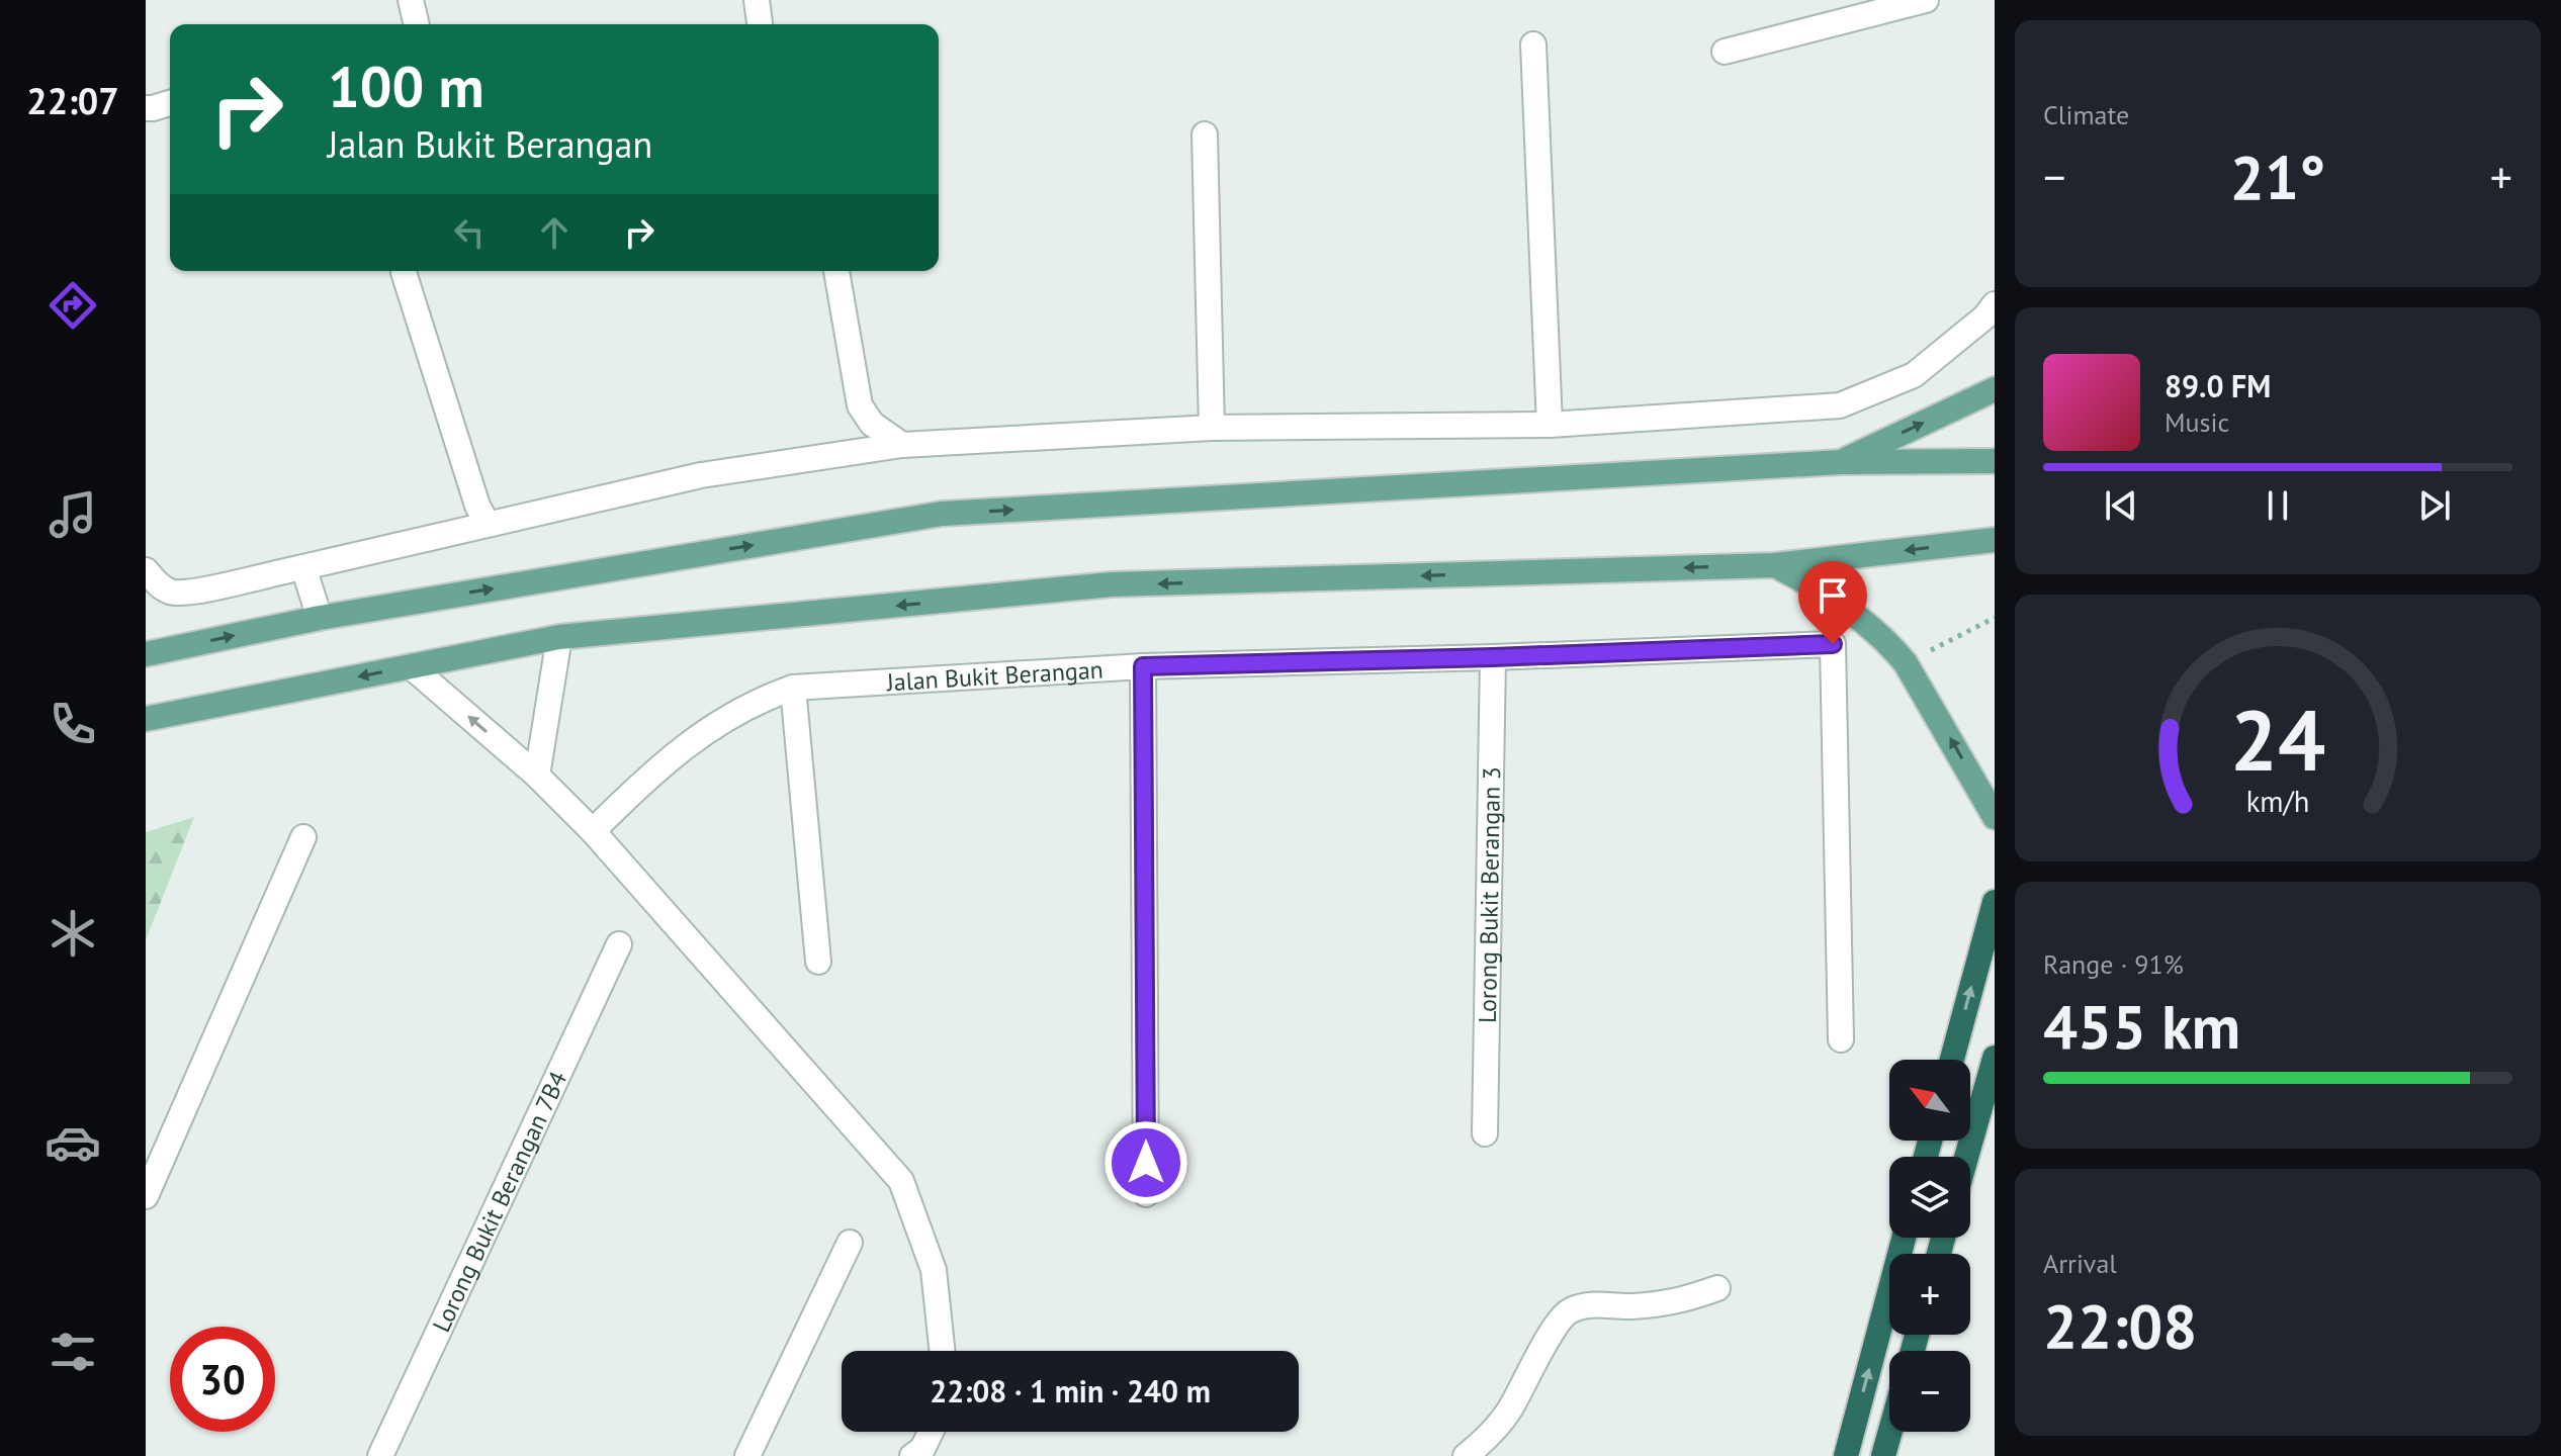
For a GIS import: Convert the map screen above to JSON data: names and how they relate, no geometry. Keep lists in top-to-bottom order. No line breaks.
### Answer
{"streets":{"street":["Jalan Bukit Berangan","Lorong Bukit Berangan 3","Lorong Bukit Berangan 7B4"]},"crossings":[["Jalan Bukit Berangan","Lorong Bukit Berangan 3"]],"north":"top left","page":{"tabs":"22:07","tile":["Climate",["Range · 91%","455 km"],["Arrival","22:08"]],"turn":["100 m","Jalan Bukit Berangan"],"heat":["−","21°","+"],"song":["89.0 FM","Music"],"map_buttons":["+","−"],"limit":"30","trip":"22:08 · 1 min · 240 m","gauge":["24","km/h"]}}
